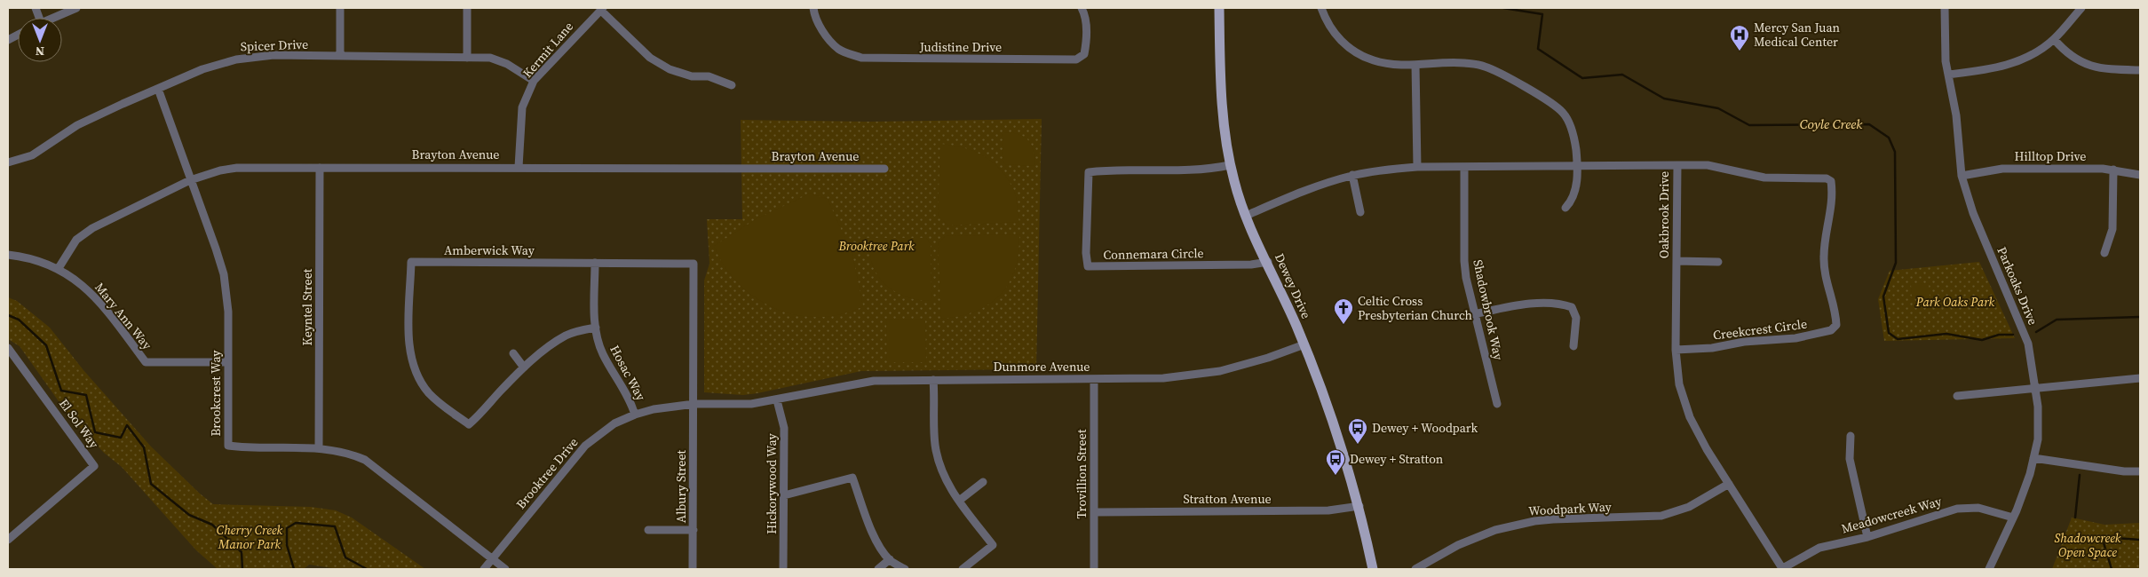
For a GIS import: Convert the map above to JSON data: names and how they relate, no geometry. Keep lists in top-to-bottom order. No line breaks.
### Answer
{"streets":{"main road":["Dewey Drive"],"street":["Spicer Drive","Judistine Drive","Kermit Lane","Brayton Avenue","Hilltop Drive","Oakbrook Drive","Amberwick Way","Connemara Circle","Parkoaks Drive","Keyntel Street","Shadowbrook Way","Mary Ann Way","Creekcrest Circle","Dunmore Avenue","Hosac Way","Brookcrest Way","El Sol Way","Brooktree Drive","Trovillion Street","Hickorywood Way","Albury Street","Stratton Avenue","Woodpark Way","Meadowcreek Way"]},"crossings":[["Spicer Drive","Kermit Lane"],["Spicer Drive","Brookcrest Way"],["Kermit Lane","Brayton Avenue"],["Brayton Avenue","Keyntel Street"],["Brayton Avenue","Mary Ann Way"],["Brayton Avenue","Brookcrest Way"],["Hilltop Drive","Parkoaks Drive"],["Oakbrook Drive","Dewey Drive"],["Oakbrook Drive","Shadowbrook Way"],["Oakbrook Drive","Creekcrest Circle"],["Oakbrook Drive","Woodpark Way"],["Oakbrook Drive","Meadowcreek Way"],["Amberwick Way","Hosac Way"],["Amberwick Way","Brooktree Drive"],["Amberwick Way","Albury Street"],["Connemara Circle","Dewey Drive"],["Dewey Drive","Dunmore Avenue"],["Dewey Drive","Stratton Avenue"],["Parkoaks Drive","Meadowcreek Way"],["Keyntel Street","Brookcrest Way"],["Mary Ann Way","Brookcrest Way"],["Dunmore Avenue","Brooktree Drive"],["Dunmore Avenue","Trovillion Street"],["Dunmore Avenue","Hickorywood Way"],["Hosac Way","Brooktree Drive"],["Brookcrest Way","Brooktree Drive"],["Brooktree Drive","Hickorywood Way"],["Brooktree Drive","Albury Street"],["Trovillion Street","Stratton Avenue"]],"water":["Coyle Creek"],"parks":["Brooktree Park","Park Oaks Park","Cherry Creek Manor Park","Shadowcreek Open Space"],"places":{"hospital":["Mercy San Juan Medical Center"],"church":["Celtic Cross Presbyterian Church"],"bus stop":["Dewey + Woodpark","Dewey + Stratton"]},"north":"bottom"}
